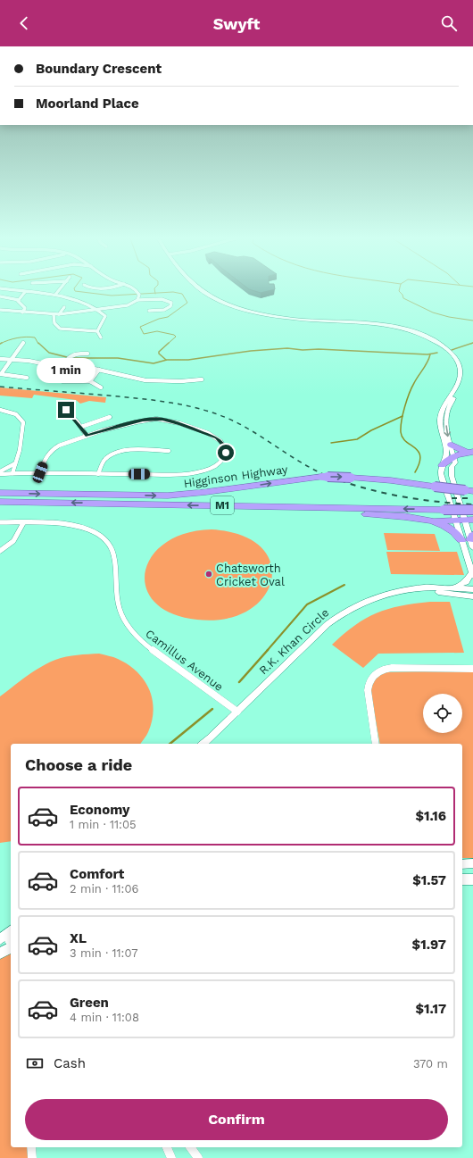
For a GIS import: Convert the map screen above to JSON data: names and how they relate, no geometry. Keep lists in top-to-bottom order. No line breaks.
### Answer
{"streets":{"highway":["Higginson Highway","M1"],"street":["R.K. Khan Circle","Camillus Avenue"]},"crossings":[["R.K. Khan Circle","Camillus Avenue"]],"places":["Chatsworth Cricket Oval"],"page":{"header":"Swyft","banner":["Boundary Crescent","Moorland Place"],"bubble":"1 min","heading":"Choose a ride","list":[{"name":"Economy","note":"1 min · 11:05","value":"$1.16"},{"name":"Comfort","note":"2 min · 11:06","value":"$1.57"},{"name":"XL","note":"3 min · 11:07","value":"$1.97"},{"name":"Green","note":"4 min · 11:08","value":"$1.17"}],"pay":["Cash","370 m"],"buttons":"Confirm"}}
